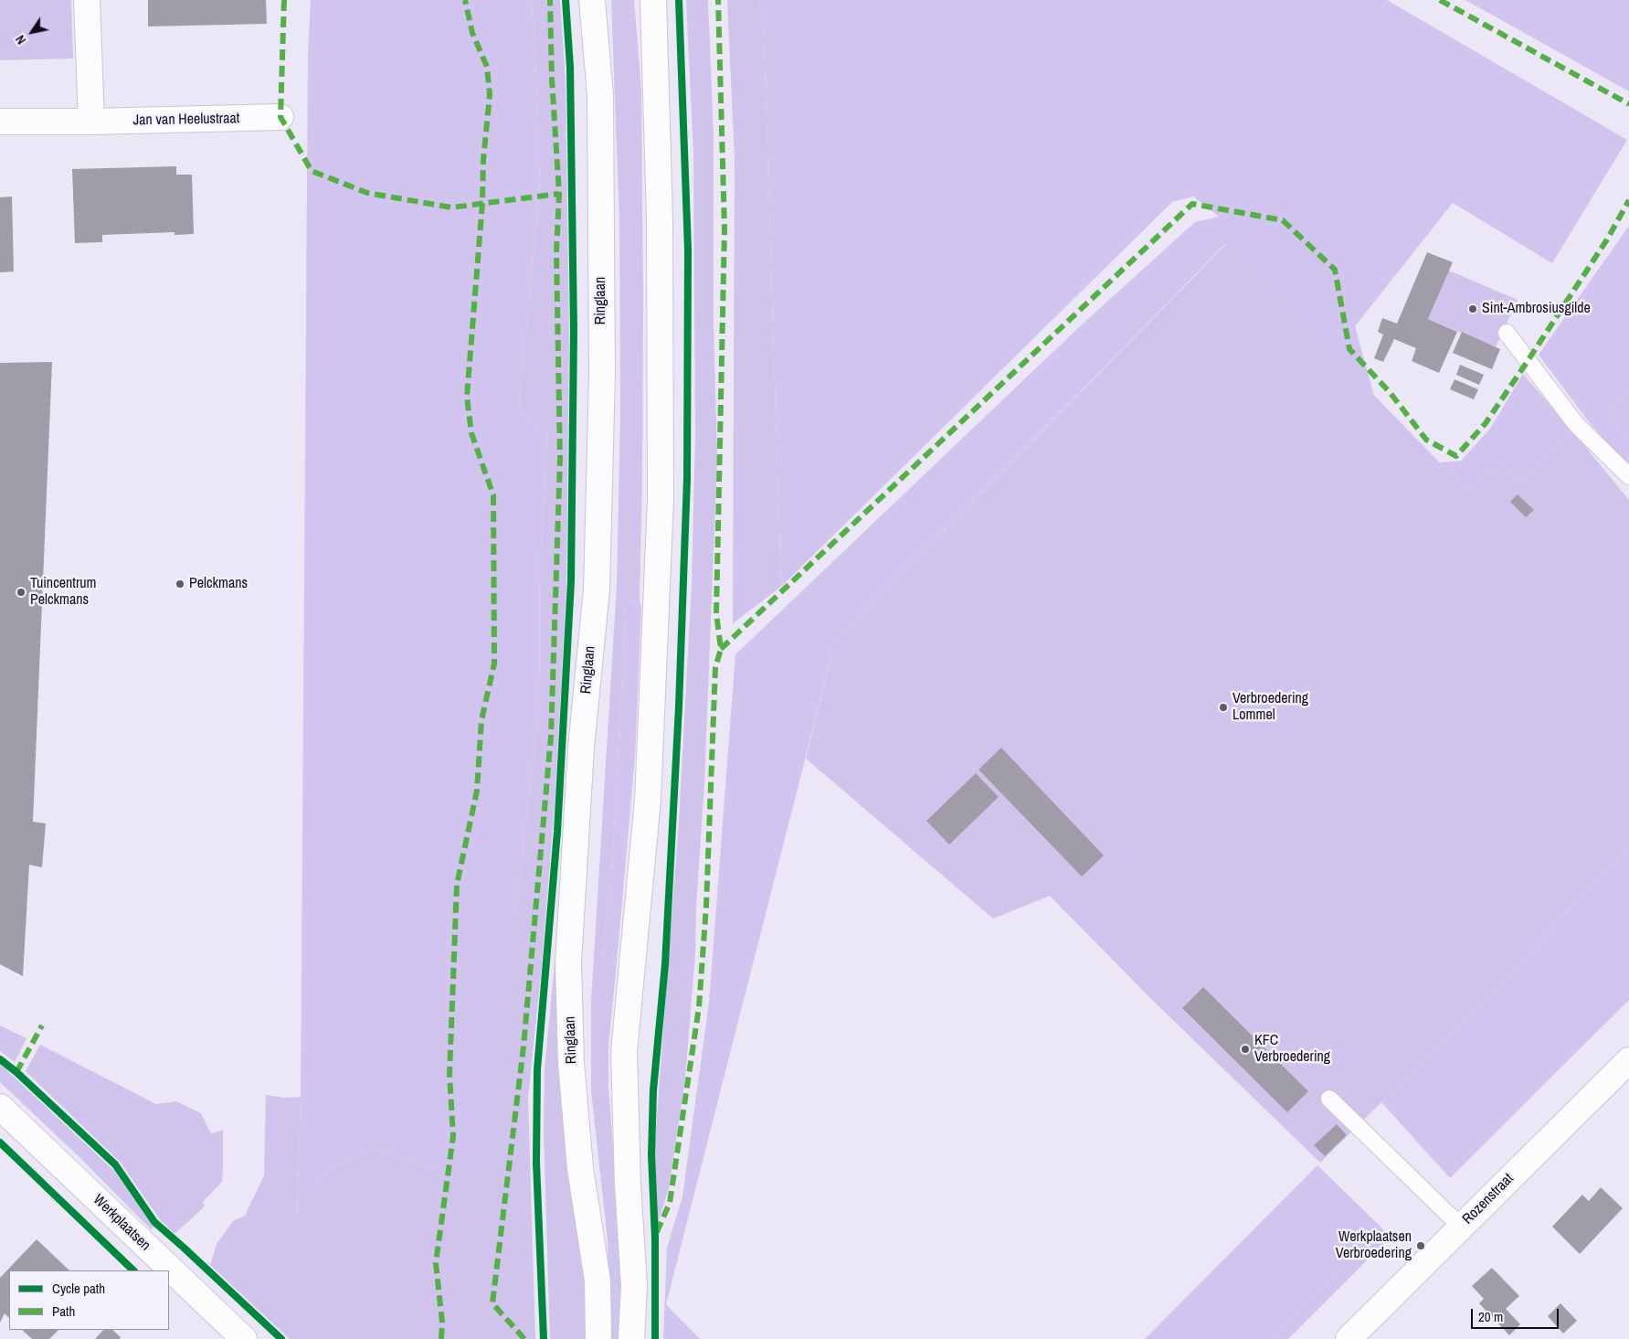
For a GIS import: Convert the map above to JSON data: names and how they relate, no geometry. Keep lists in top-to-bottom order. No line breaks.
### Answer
{"streets":{"main road":["Jan van Heelustraat","Ringlaan","Rozenstraat","Werkplaatsen"]},"places":["Sint-Ambrosiusgilde","Pelckmans","Tuincentrum Pelckmans","Verbroedering Lommel","KFC Verbroedering","Werkplaatsen Verbroedering"],"legend":["Cycle path","Path"],"scale_bar":"20 m","north":"bottom left"}
